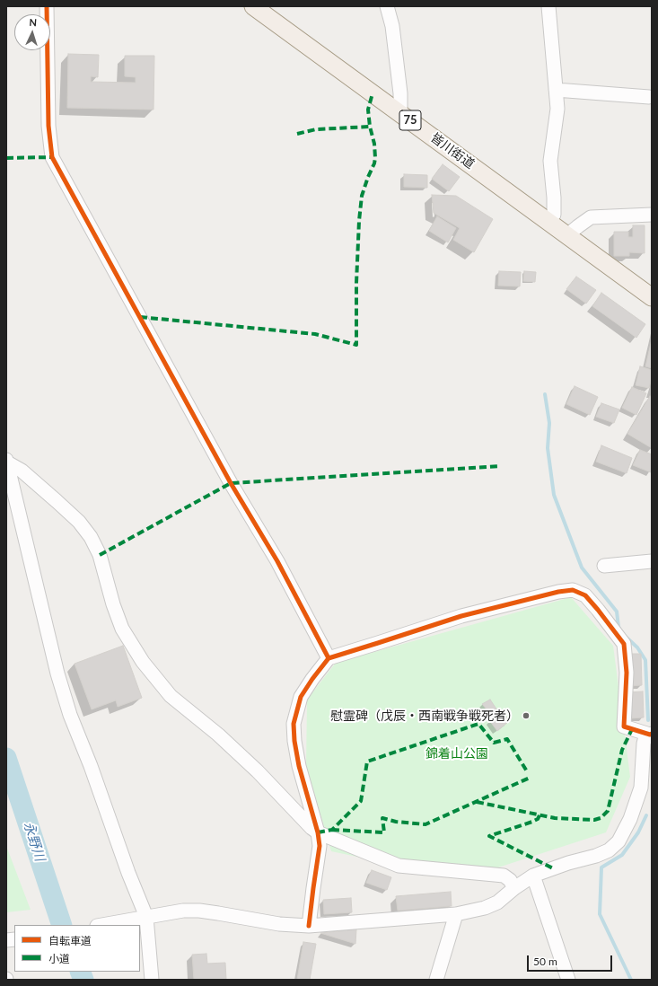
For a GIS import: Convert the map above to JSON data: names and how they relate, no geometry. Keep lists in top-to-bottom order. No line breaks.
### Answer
{"streets":{"main road":["75","皆川街道"]},"water":["永野川"],"parks":["錦着山公園"],"places":["慰霊碑（戊辰・西南戦争戦死者）"],"legend":["自転車道","小道"],"scale_bar":"50 m","north":"top"}
